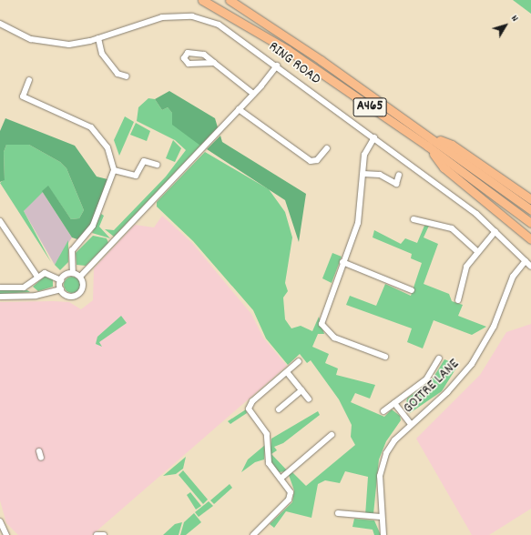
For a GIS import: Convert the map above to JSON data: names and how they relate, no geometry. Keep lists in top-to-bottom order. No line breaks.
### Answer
{"streets":{"highway":["A465"],"street":["RING ROAD","GOITRE LANE"]},"crossings":[["RING ROAD","GOITRE LANE"]],"north":"top right"}
